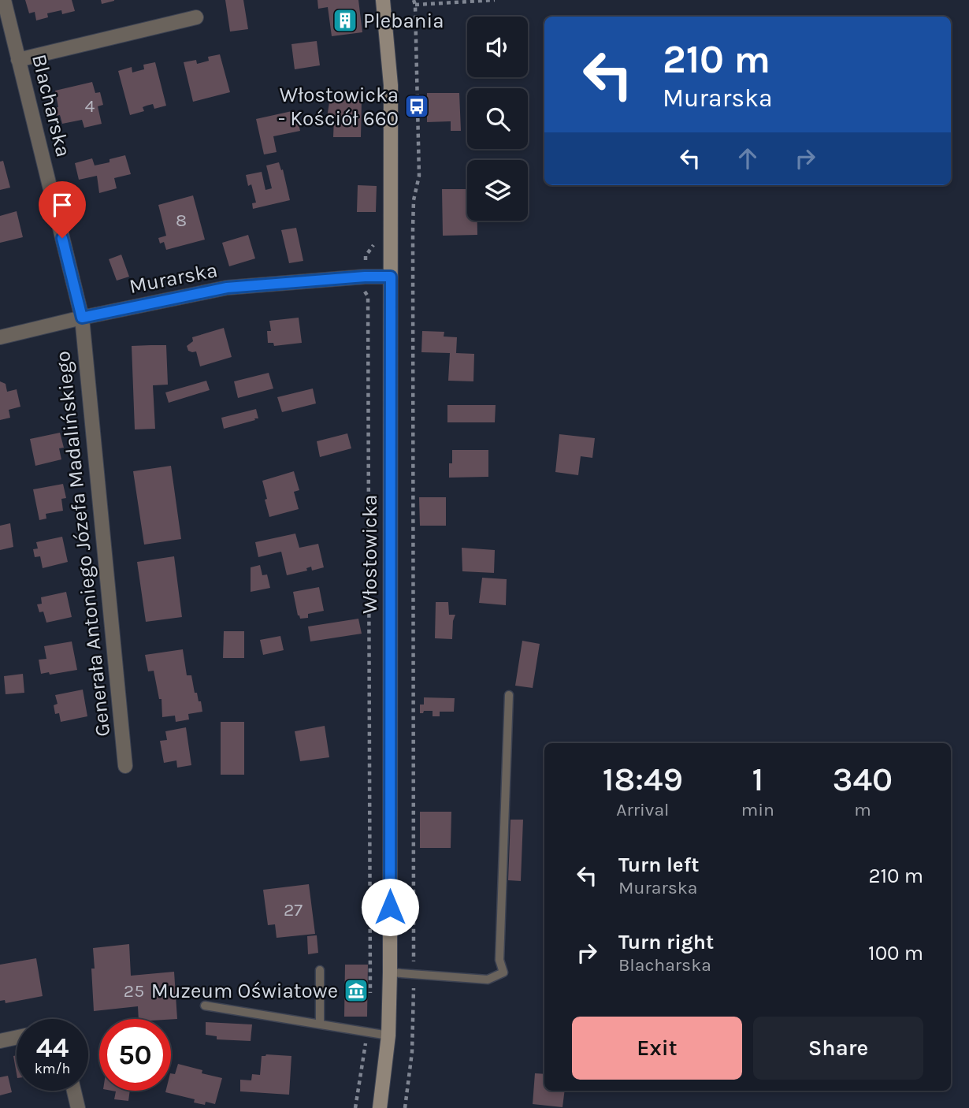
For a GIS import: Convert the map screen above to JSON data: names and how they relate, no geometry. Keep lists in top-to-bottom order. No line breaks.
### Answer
{"streets":{"main road":["Włostowicka"],"street":["Blacharska","Murarska","Generała Antoniego Józefa Madalińskiego"]},"crossings":[["Blacharska","Murarska"],["Blacharska","Generała Antoniego Józefa Madalińskiego"],["Murarska","Generała Antoniego Józefa Madalińskiego"],["Murarska","Włostowicka"]],"places":{"building":["Plebania"],"bus stop":["Włostowicka - Kościół 660"],"museum":["Muzeum Oświatowe"]},"house_numbers":["4","8","27","25"],"page":{"turn":["210 m","Murarska"],"eta":["18:49","Arrival","1","min","340","m"],"list":[{"name":"Turn left","note":"Murarska","value":"210 m"},{"name":"Turn right","note":"Blacharska","value":"100 m"}],"buttons":["Exit","Share"],"speed":"44 km/h","limit":"50"}}
